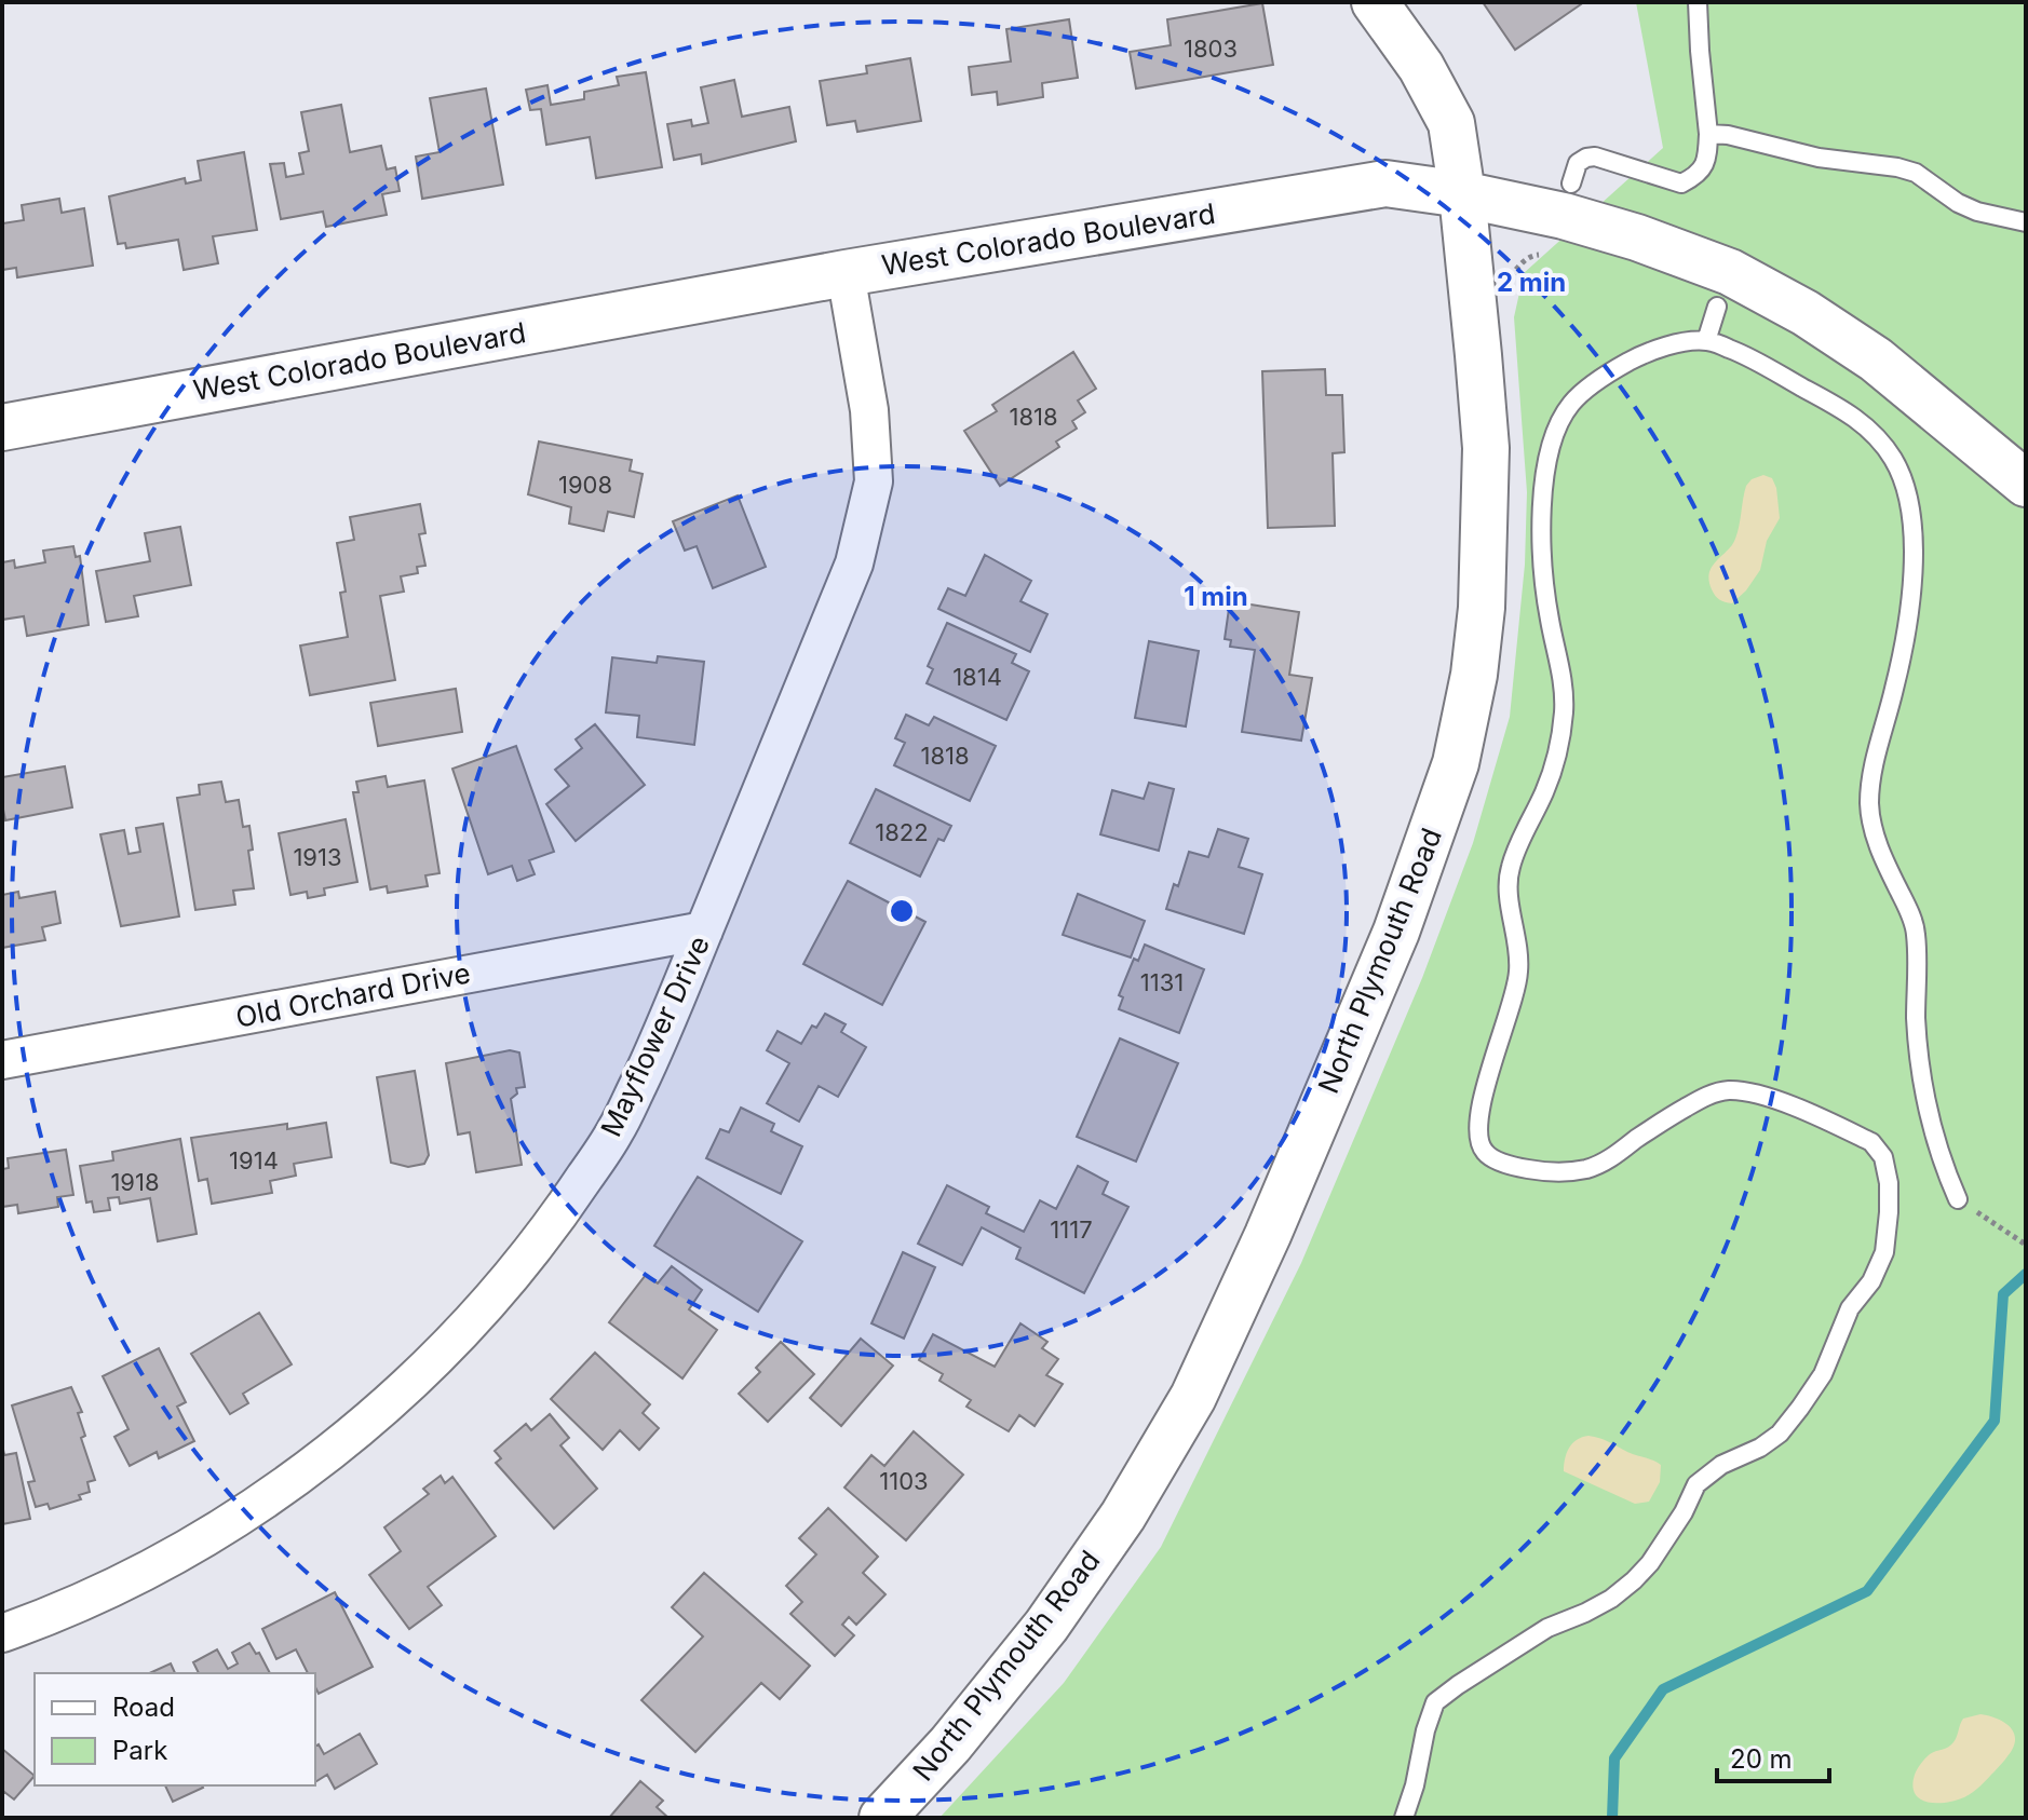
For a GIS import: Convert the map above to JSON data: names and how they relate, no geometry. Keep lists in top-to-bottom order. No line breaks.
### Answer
{"streets":{"street":["West Colorado Boulevard","North Plymouth Road","Old Orchard Drive","Mayflower Drive"]},"crossings":[["West Colorado Boulevard","North Plymouth Road"],["West Colorado Boulevard","Mayflower Drive"],["Old Orchard Drive","Mayflower Drive"]],"house_numbers":["1803","1818","1908","1814","1818","1822","1913","1131","1914","1918","1117","1103"],"legend":["Road","Park"],"scale_bar":"20 m","rings":["2 min","1 min"]}
